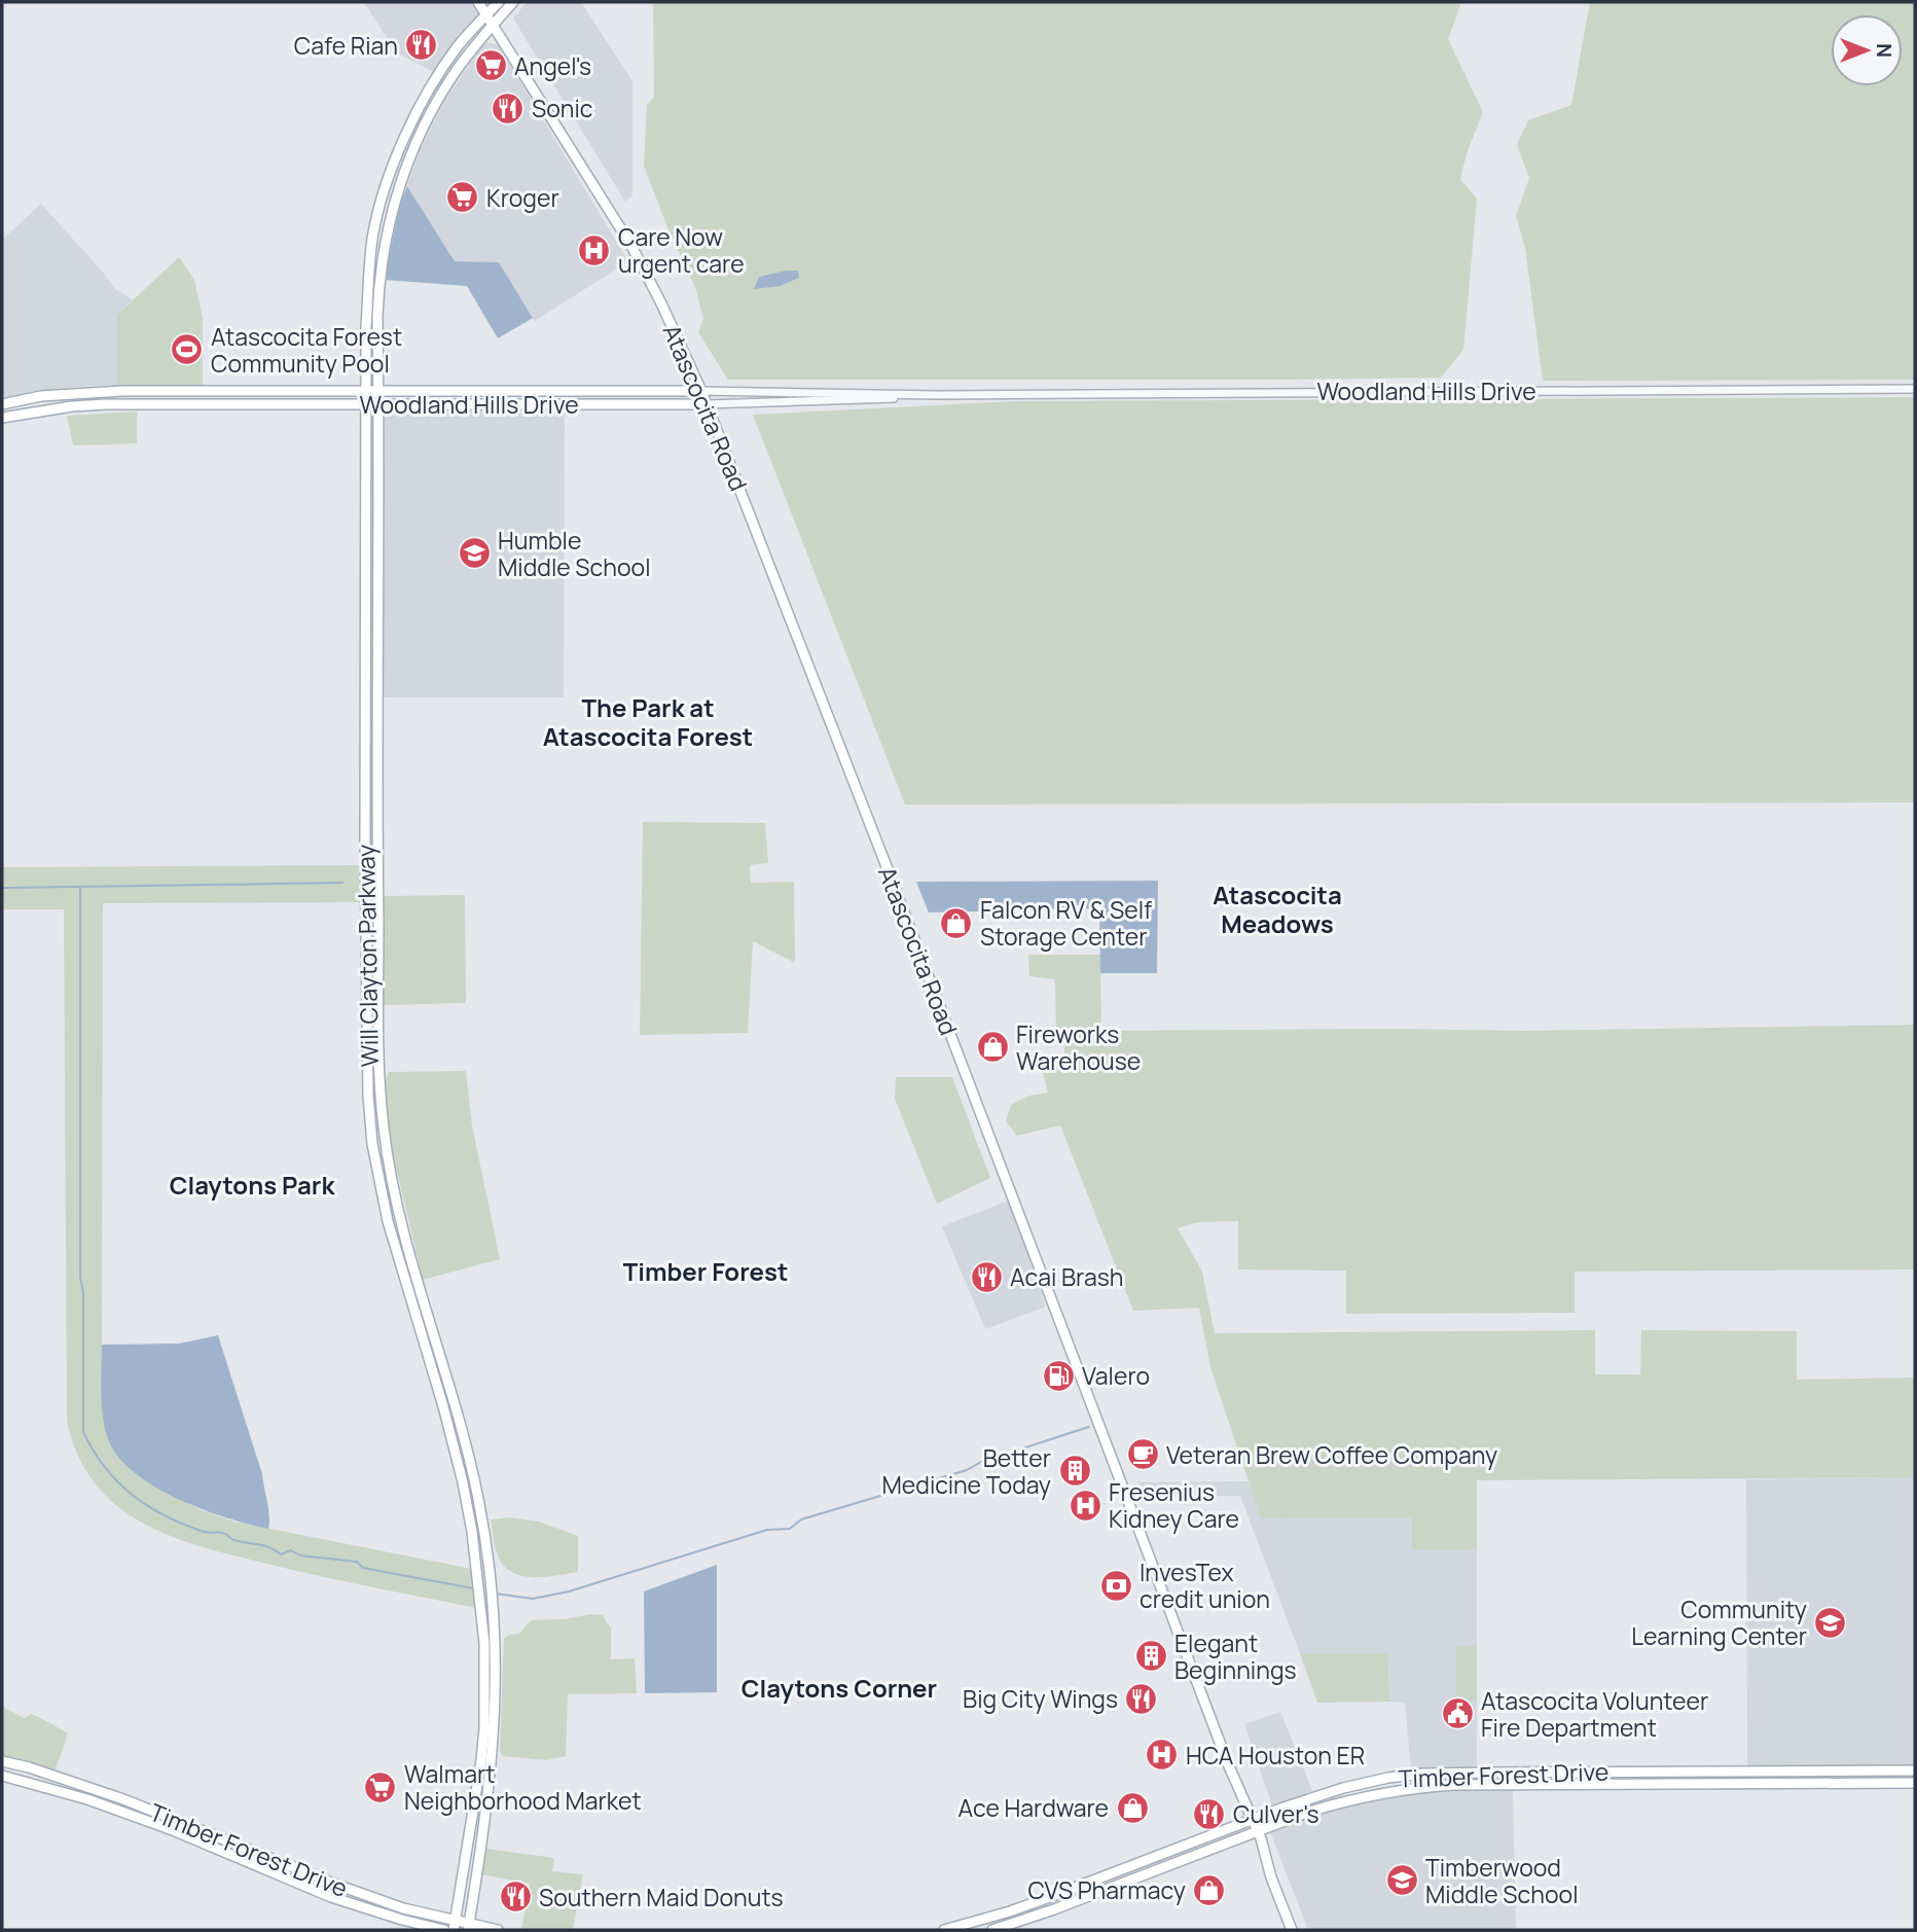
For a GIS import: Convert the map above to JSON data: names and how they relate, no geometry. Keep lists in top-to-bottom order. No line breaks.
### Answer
{"streets":{"main road":["Woodland Hills Drive","Atascocita Road","Will Clayton Parkway","Timber Forest Drive"]},"crossings":[["Woodland Hills Drive","Atascocita Road"],["Woodland Hills Drive","Will Clayton Parkway"],["Atascocita Road","Will Clayton Parkway"],["Atascocita Road","Timber Forest Drive"],["Will Clayton Parkway","Timber Forest Drive"]],"districts":["The Park at Atascocita Forest","Atascocita Meadows","Claytons Park","Timber Forest","Claytons Corner"],"places":{"restaurant":["Cafe Rian","Sonic","Acai Brash","Big City Wings","Culver's","Southern Maid Donuts"],"supermarket":["Angel's","Kroger","Walmart Neighborhood Market"],"hospital":["Care Now urgent care","Fresenius Kidney Care","HCA Houston ER"],"sports":["Atascocita Forest Community Pool"],"school or university":["Humble Middle School","Community Learning Center","Timberwood Middle School"],"shop":["Falcon RV & Self Storage Center","Fireworks Warehouse","Ace Hardware","CVS Pharmacy"],"fuel station":["Valero"],"cafe":["Veteran Brew Coffee Company"],"building":["Better Medicine Today","Elegant Beginnings"],"bank":["InvesTex credit union"],"public building":["Atascocita Volunteer Fire Department"]},"north":"right"}
